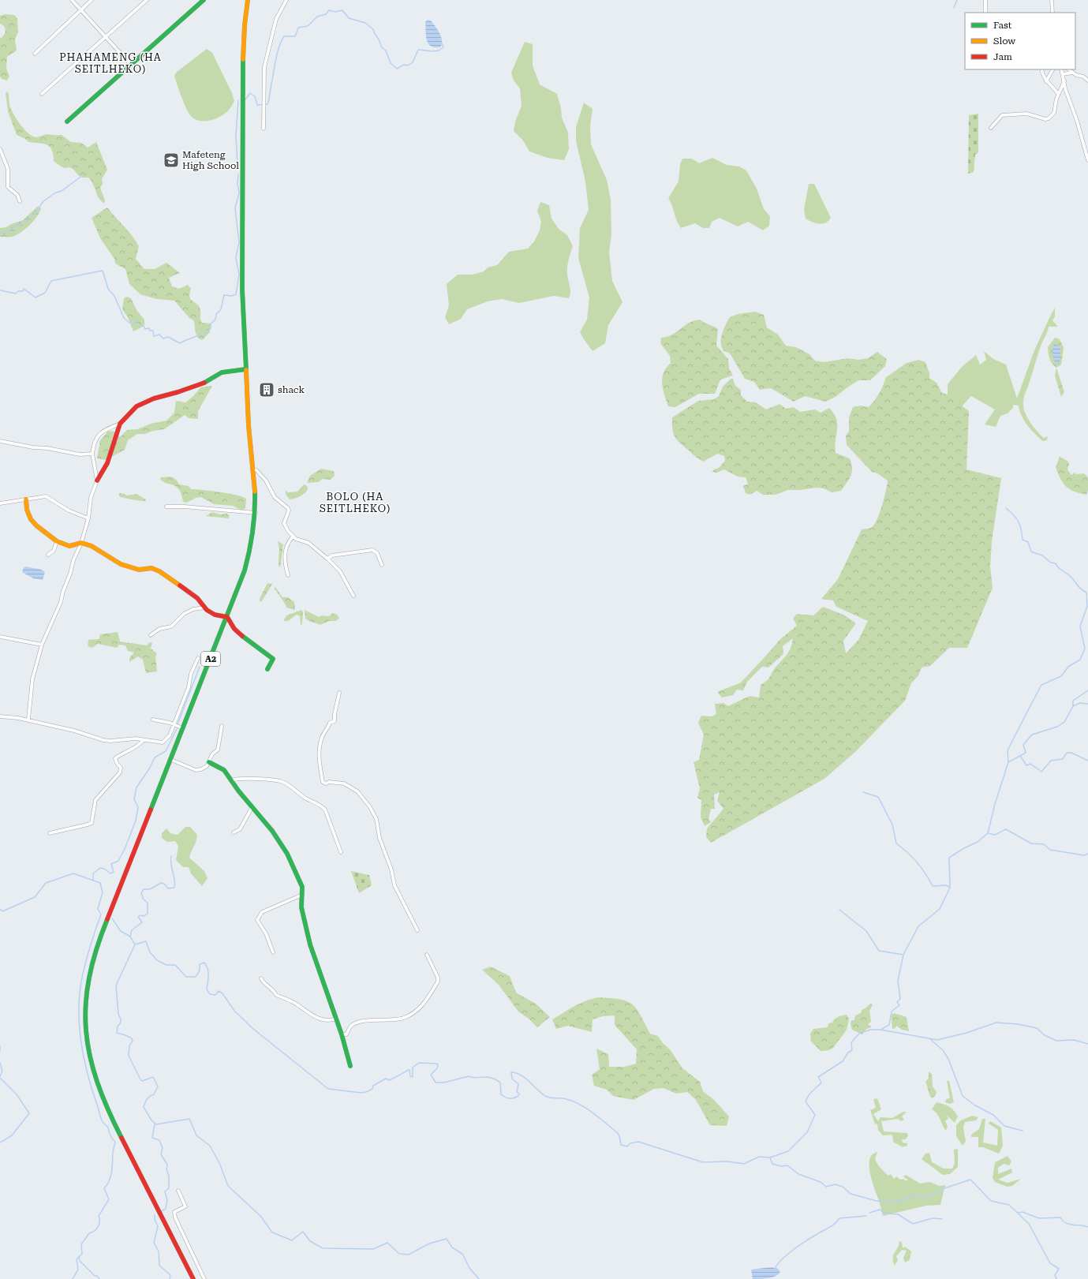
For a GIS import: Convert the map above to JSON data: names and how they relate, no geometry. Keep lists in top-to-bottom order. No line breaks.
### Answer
{"streets":{"main road":["A2"]},"districts":["PHAHAMENG (HA SEITLHEKO)","BOLO (HA SEITLHEKO)"],"places":{"school or university":["Mafeteng High School"],"building":["shack"]},"legend":["Fast","Slow","Jam"]}
